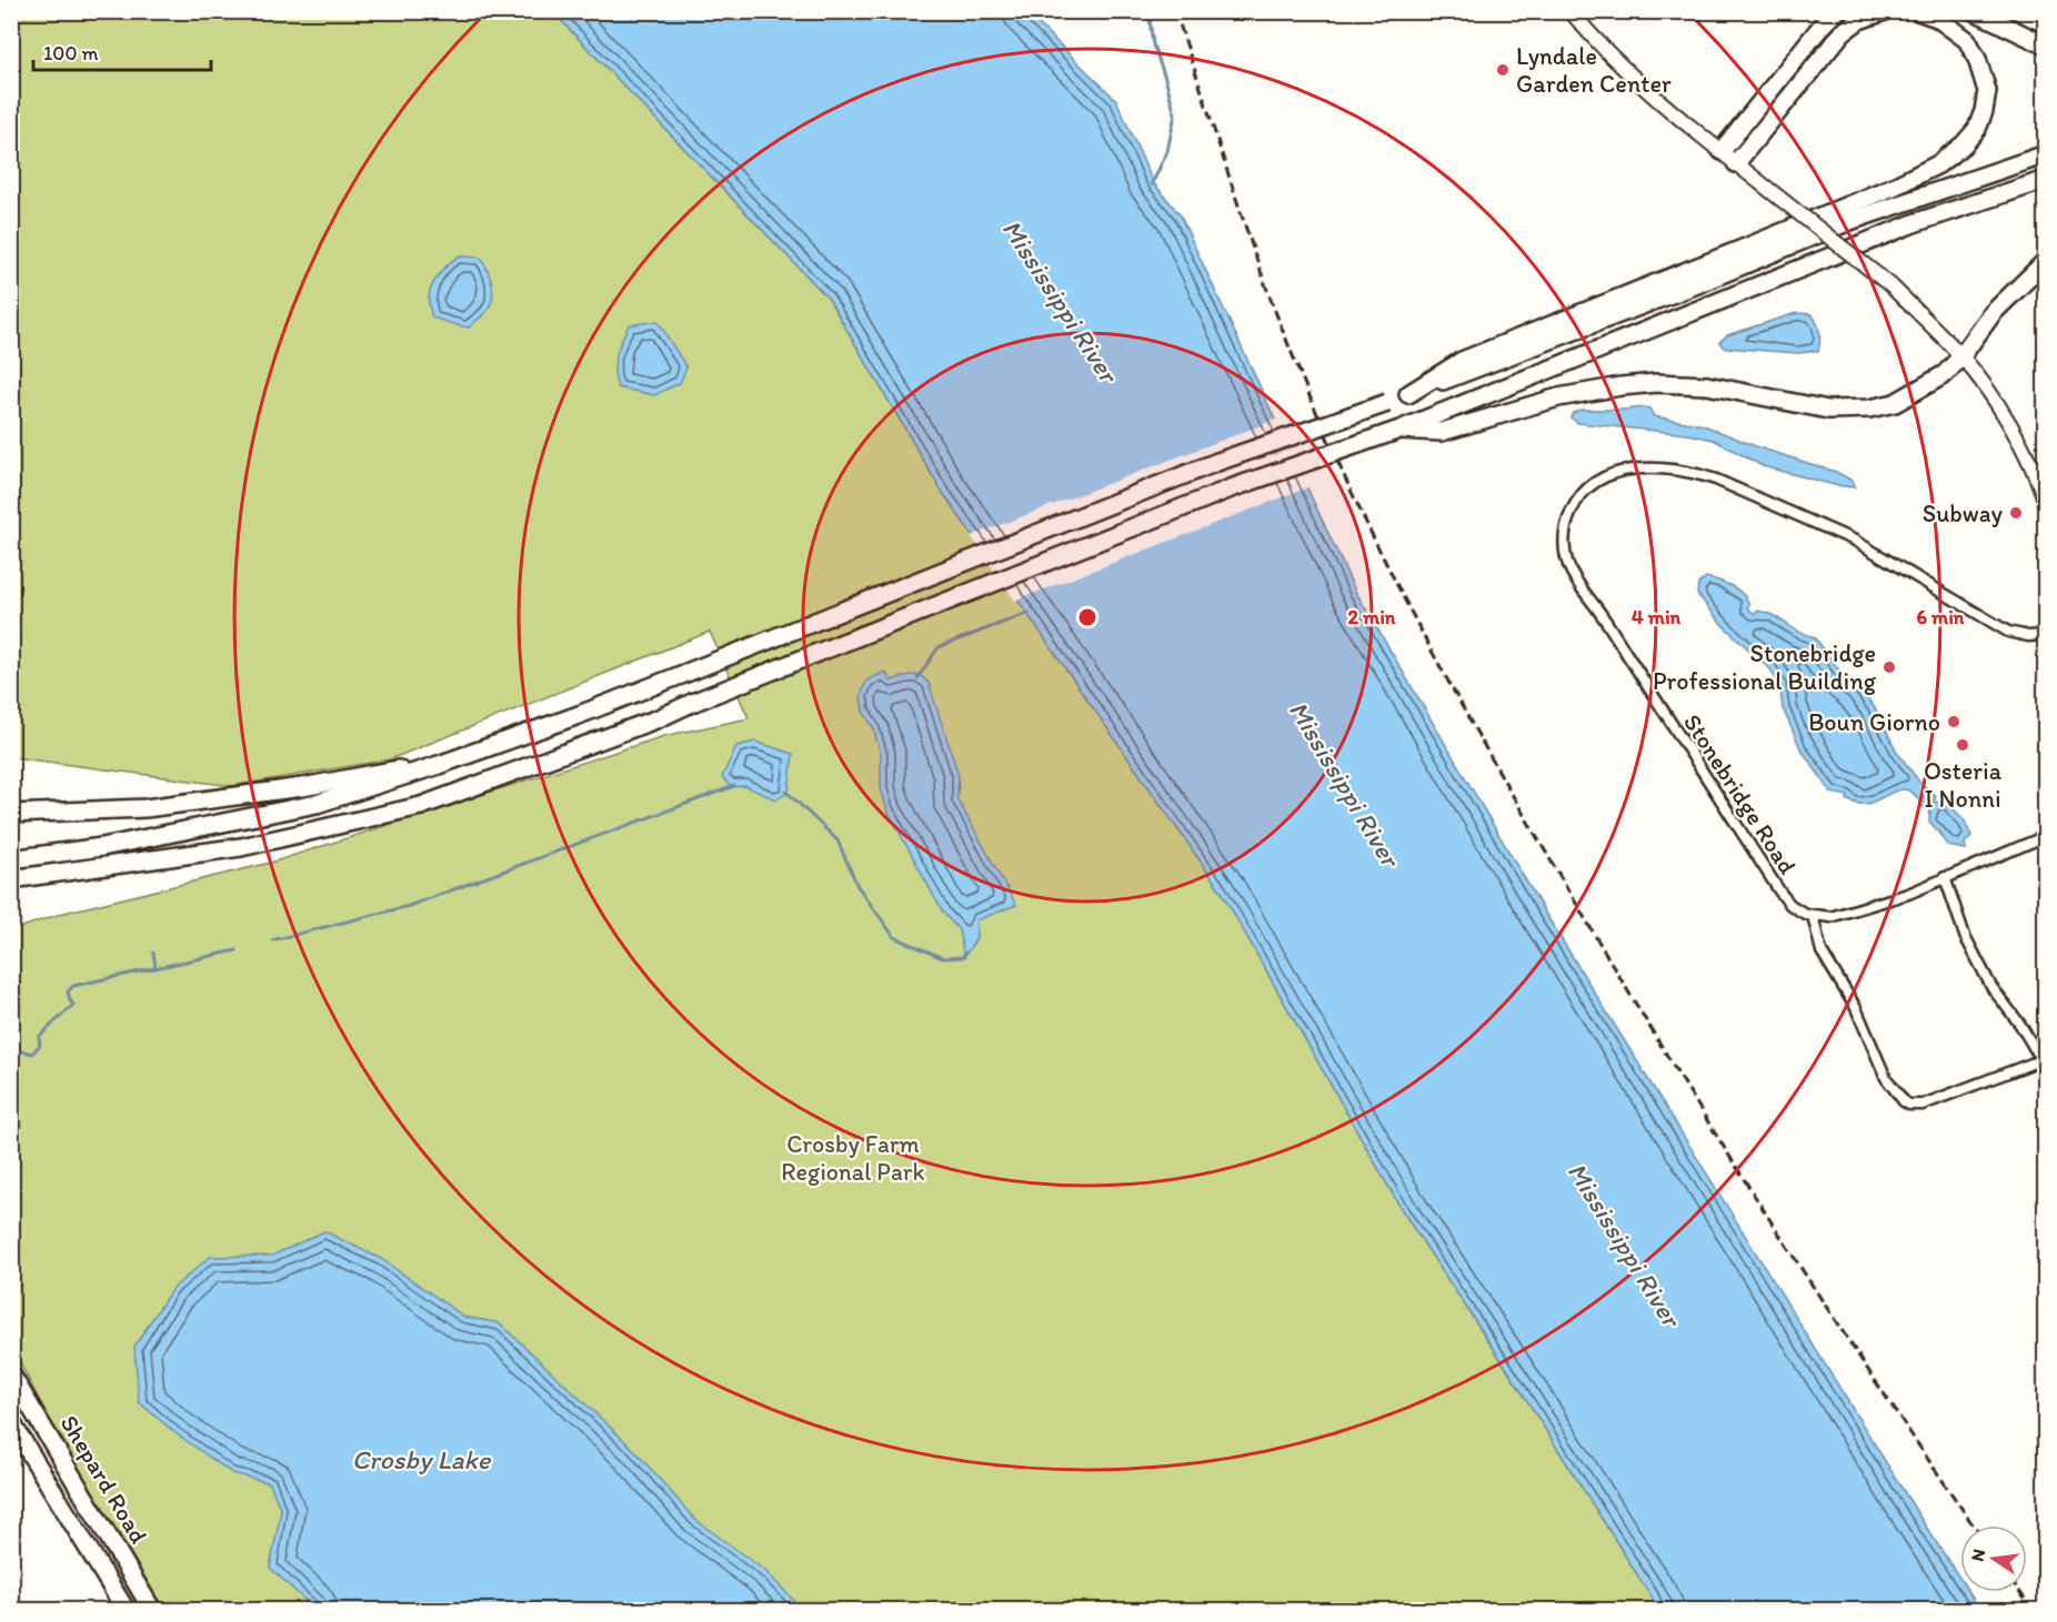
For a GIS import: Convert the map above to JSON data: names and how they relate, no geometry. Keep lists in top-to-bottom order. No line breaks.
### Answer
{"streets":{"highway":["Shepard Road"],"street":["Stonebridge Road"]},"water":["Mississippi River","Crosby Lake"],"parks":["Crosby Farm Regional Park"],"places":["Lyndale Garden Center","Subway","Stonebridge Professional Building","Boun Giorno","Osteria I Nonni"],"scale_bar":"100 m","north":"left","rings":["2 min","4 min","6 min"]}
